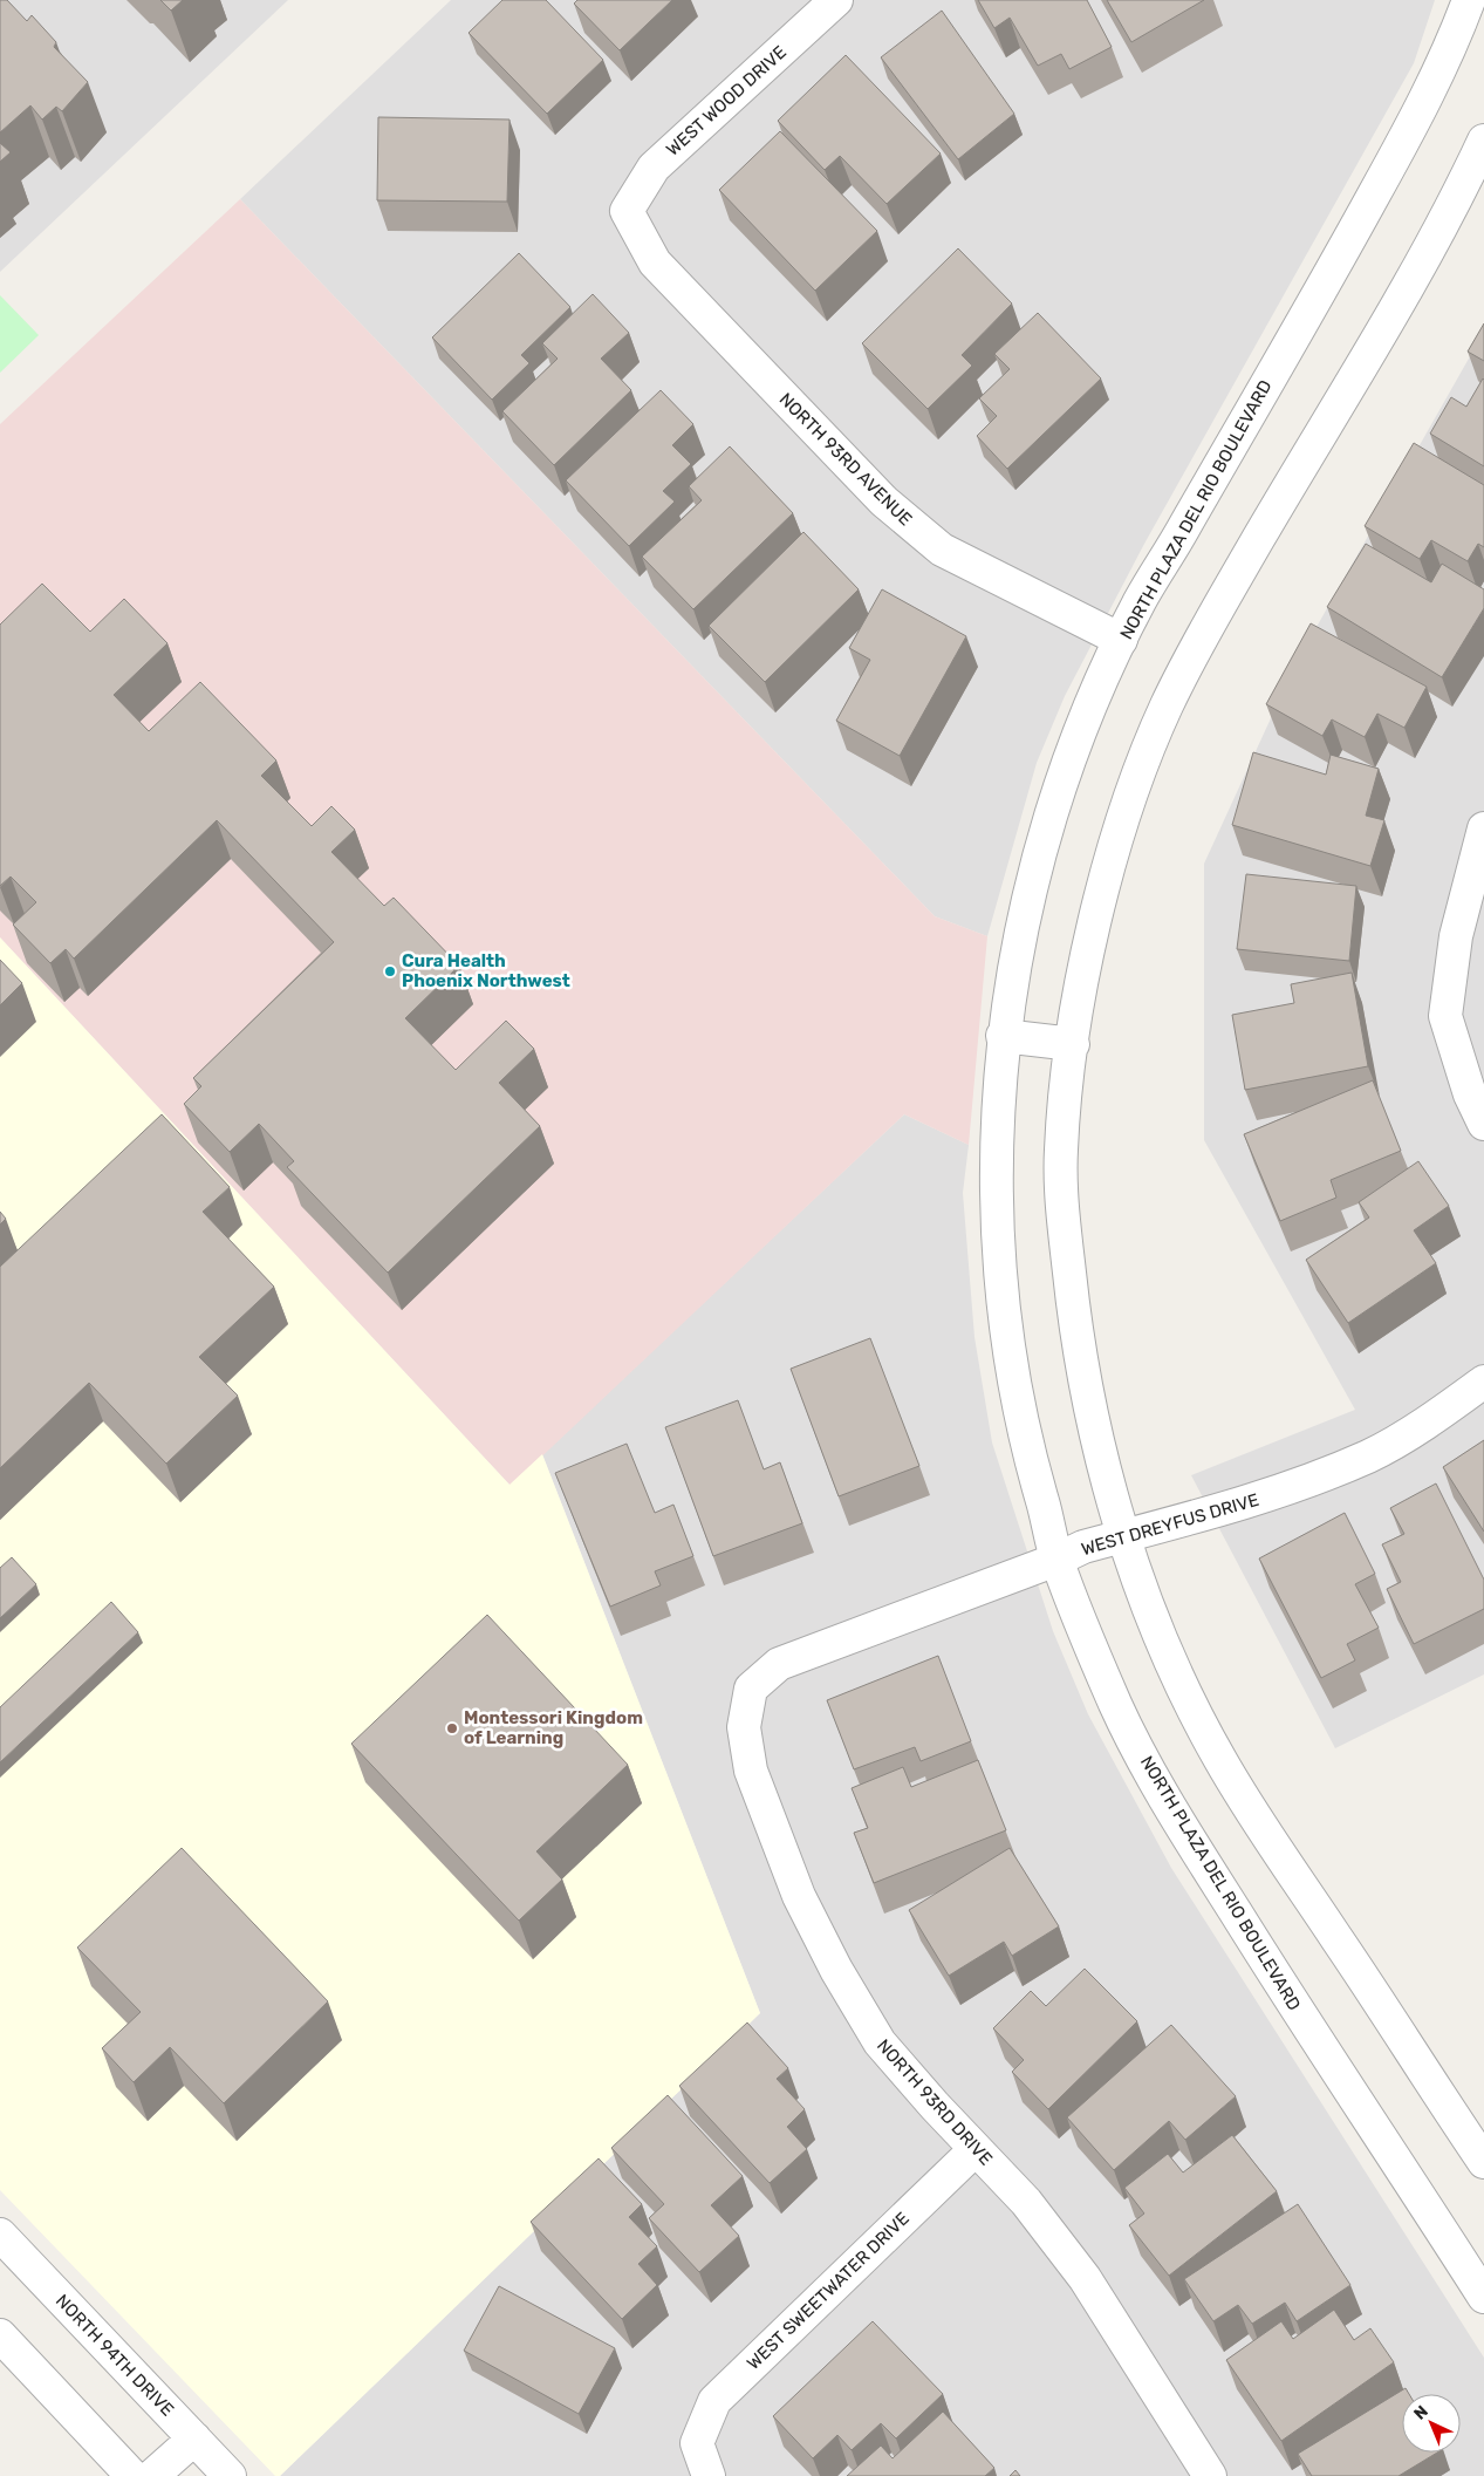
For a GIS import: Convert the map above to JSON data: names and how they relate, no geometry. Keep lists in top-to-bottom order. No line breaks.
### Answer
{"streets":{"street":["WEST WOOD DRIVE","NORTH 93RD AVENUE","NORTH PLAZA DEL RIO BOULEVARD","WEST DREYFUS DRIVE","NORTH 93RD DRIVE","WEST SWEETWATER DRIVE","NORTH 94TH DRIVE"]},"crossings":[["WEST WOOD DRIVE","NORTH 93RD AVENUE"],["NORTH 93RD AVENUE","NORTH PLAZA DEL RIO BOULEVARD"],["NORTH PLAZA DEL RIO BOULEVARD","WEST DREYFUS DRIVE"],["WEST DREYFUS DRIVE","NORTH 93RD DRIVE"],["NORTH 93RD DRIVE","WEST SWEETWATER DRIVE"]],"places":["Cura Health Phoenix Northwest","Montessori Kingdom of Learning"],"north":"top left"}
